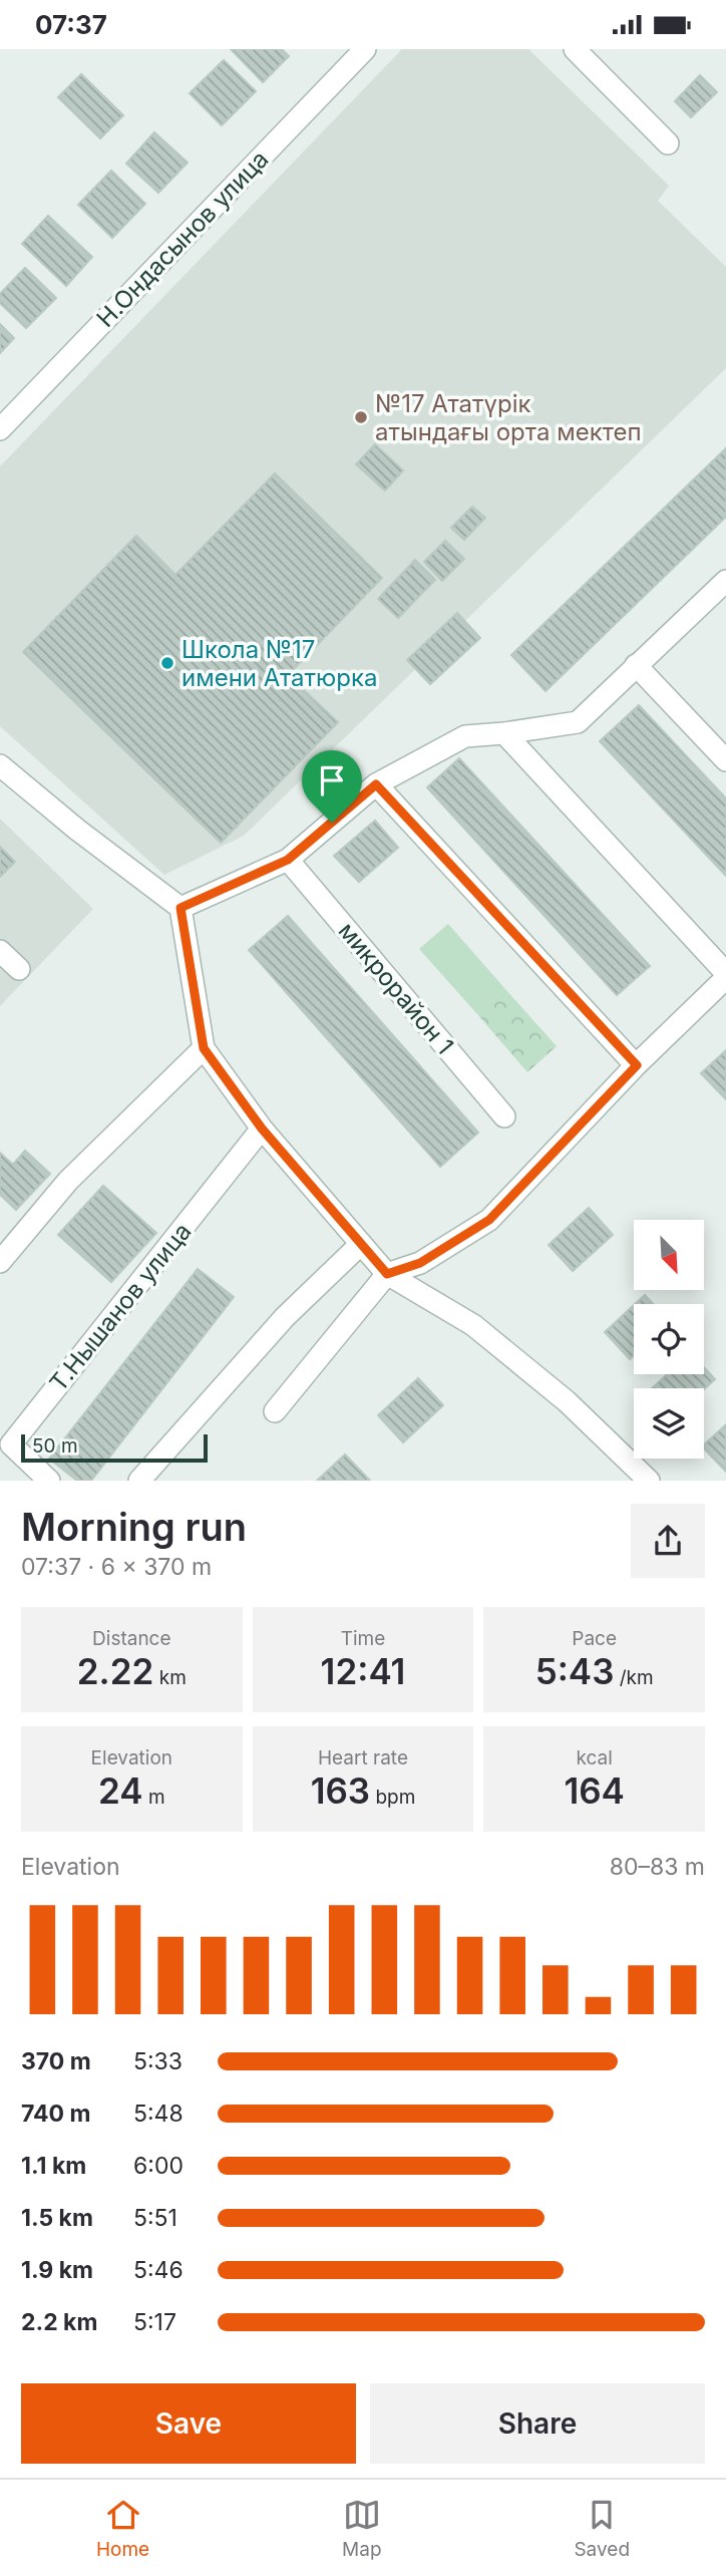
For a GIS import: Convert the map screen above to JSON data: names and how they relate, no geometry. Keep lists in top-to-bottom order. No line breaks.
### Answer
{"streets":{"street":["Н.Ондасынов улица","микрорайон 1","Т.Нышанов улица"]},"places":["№17 Ататүрік атындағы орта мектеп","Школа №17 имени Ататюрка"],"scale_bar":"50 m","north":"bottom right","page":{"status":"07:37","scale":"50 m","heading":["Morning run","07:37 · 6 × 370 m"],"stats":[["Distance","2.22 km"],["Time","12:41"],["Pace","5:43 /km"],["Elevation","24 m"],["Heart rate","163 bpm"],["kcal","164"]],"chart":["Elevation","80–83 m"],"list":[{"name":"370 m","note":"5:33"},{"name":"740 m","note":"5:48"},{"name":"1.1 km","note":"6:00"},{"name":"1.5 km","note":"5:51"},{"name":"1.9 km","note":"5:46"},{"name":"2.2 km","note":"5:17"}],"buttons":["Save","Share"],"tabs":["Home","Map","Saved"]}}
